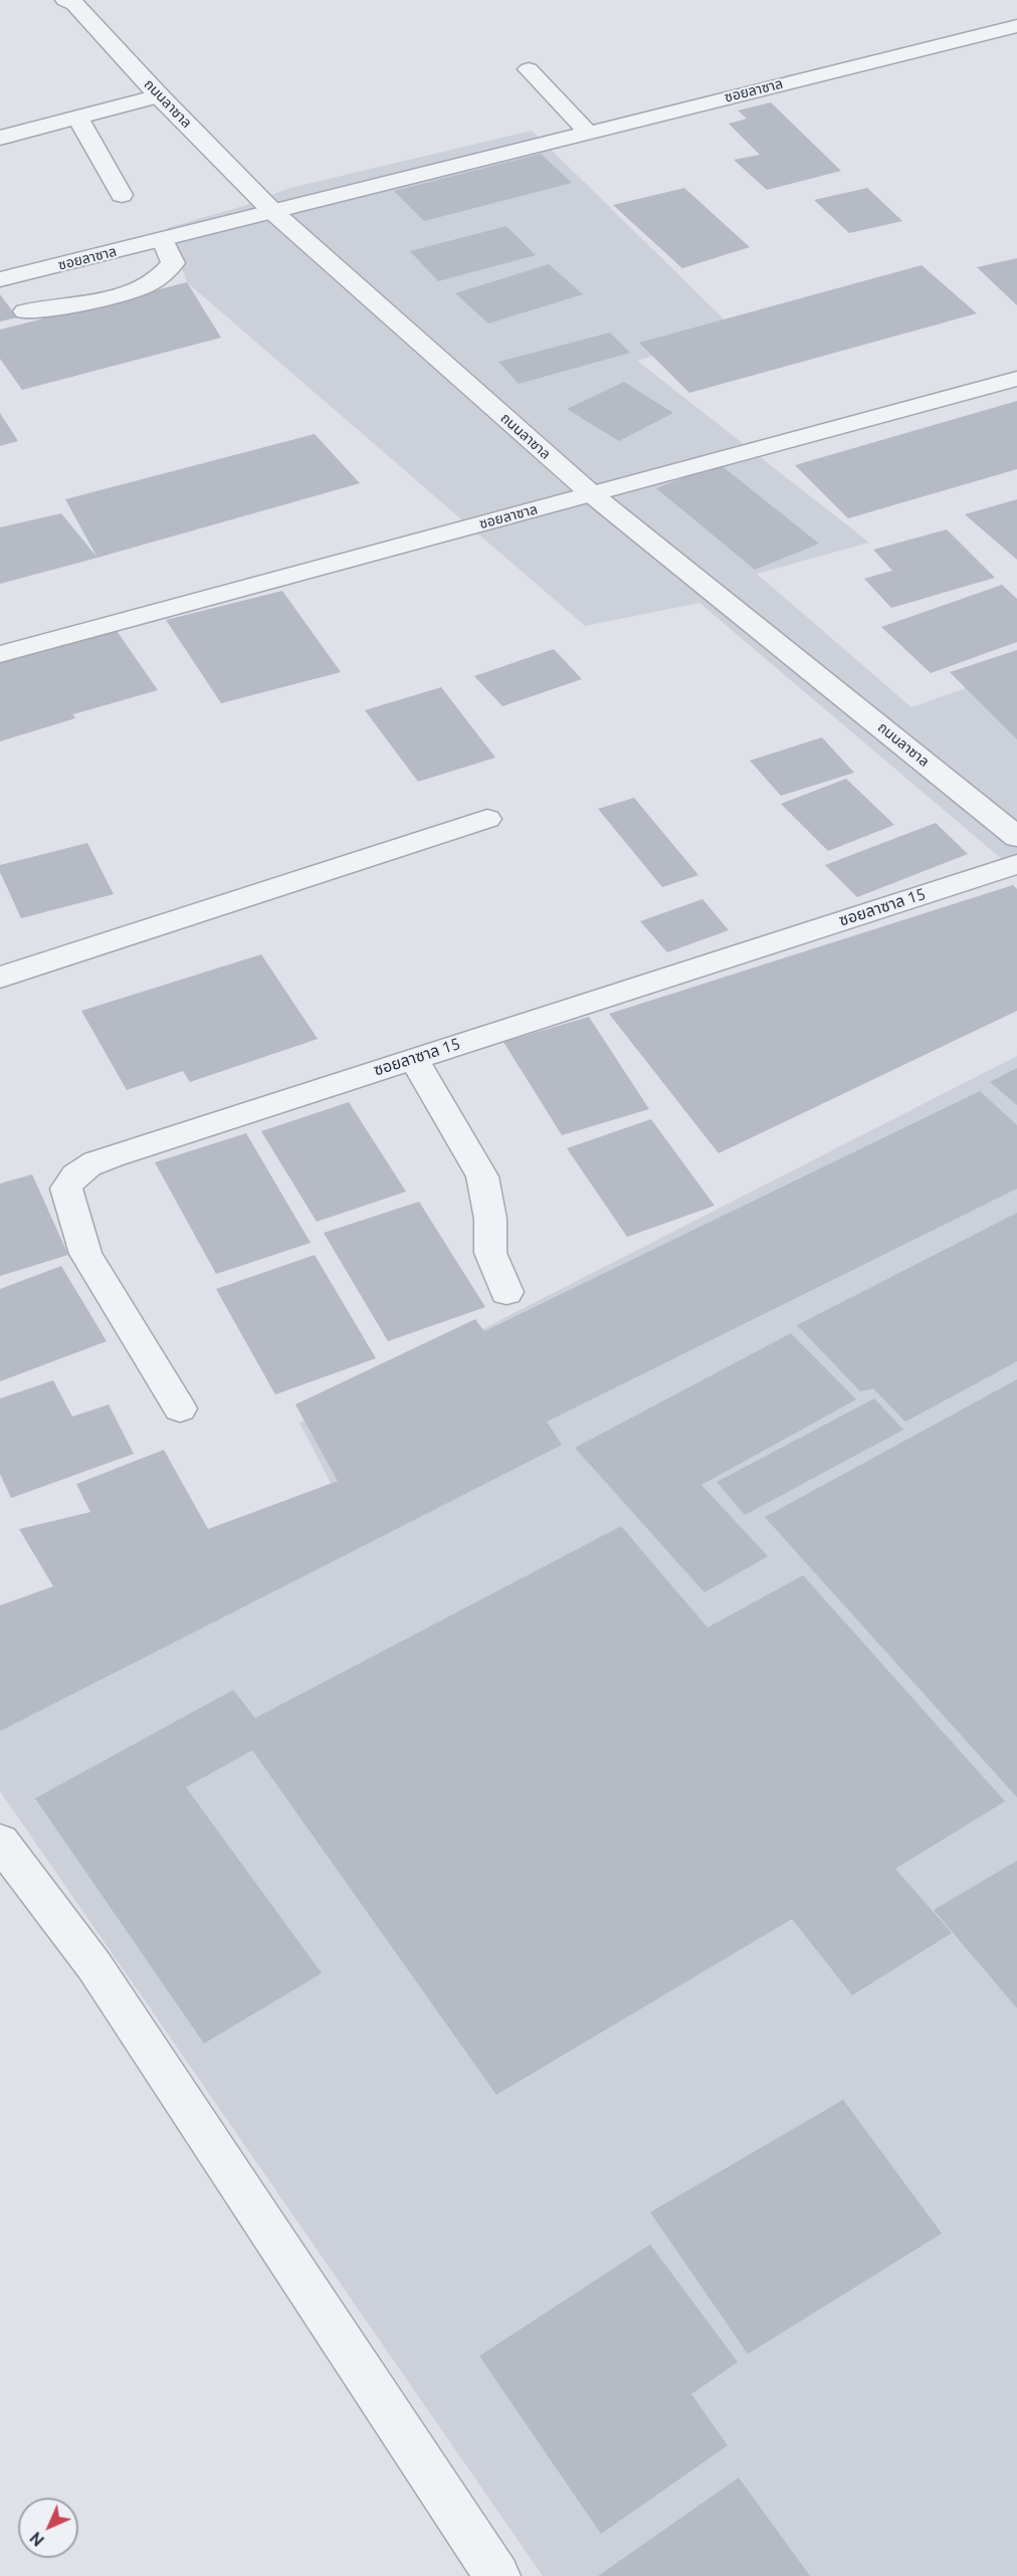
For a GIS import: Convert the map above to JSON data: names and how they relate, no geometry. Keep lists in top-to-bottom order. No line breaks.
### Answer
{"streets":{"street":["ซอยลาซาล","ถนนลาซาล","ซอยลาซาล 15"]},"crossings":[["ซอยลาซาล","ถนนลาซาล"]],"north":"bottom left"}
